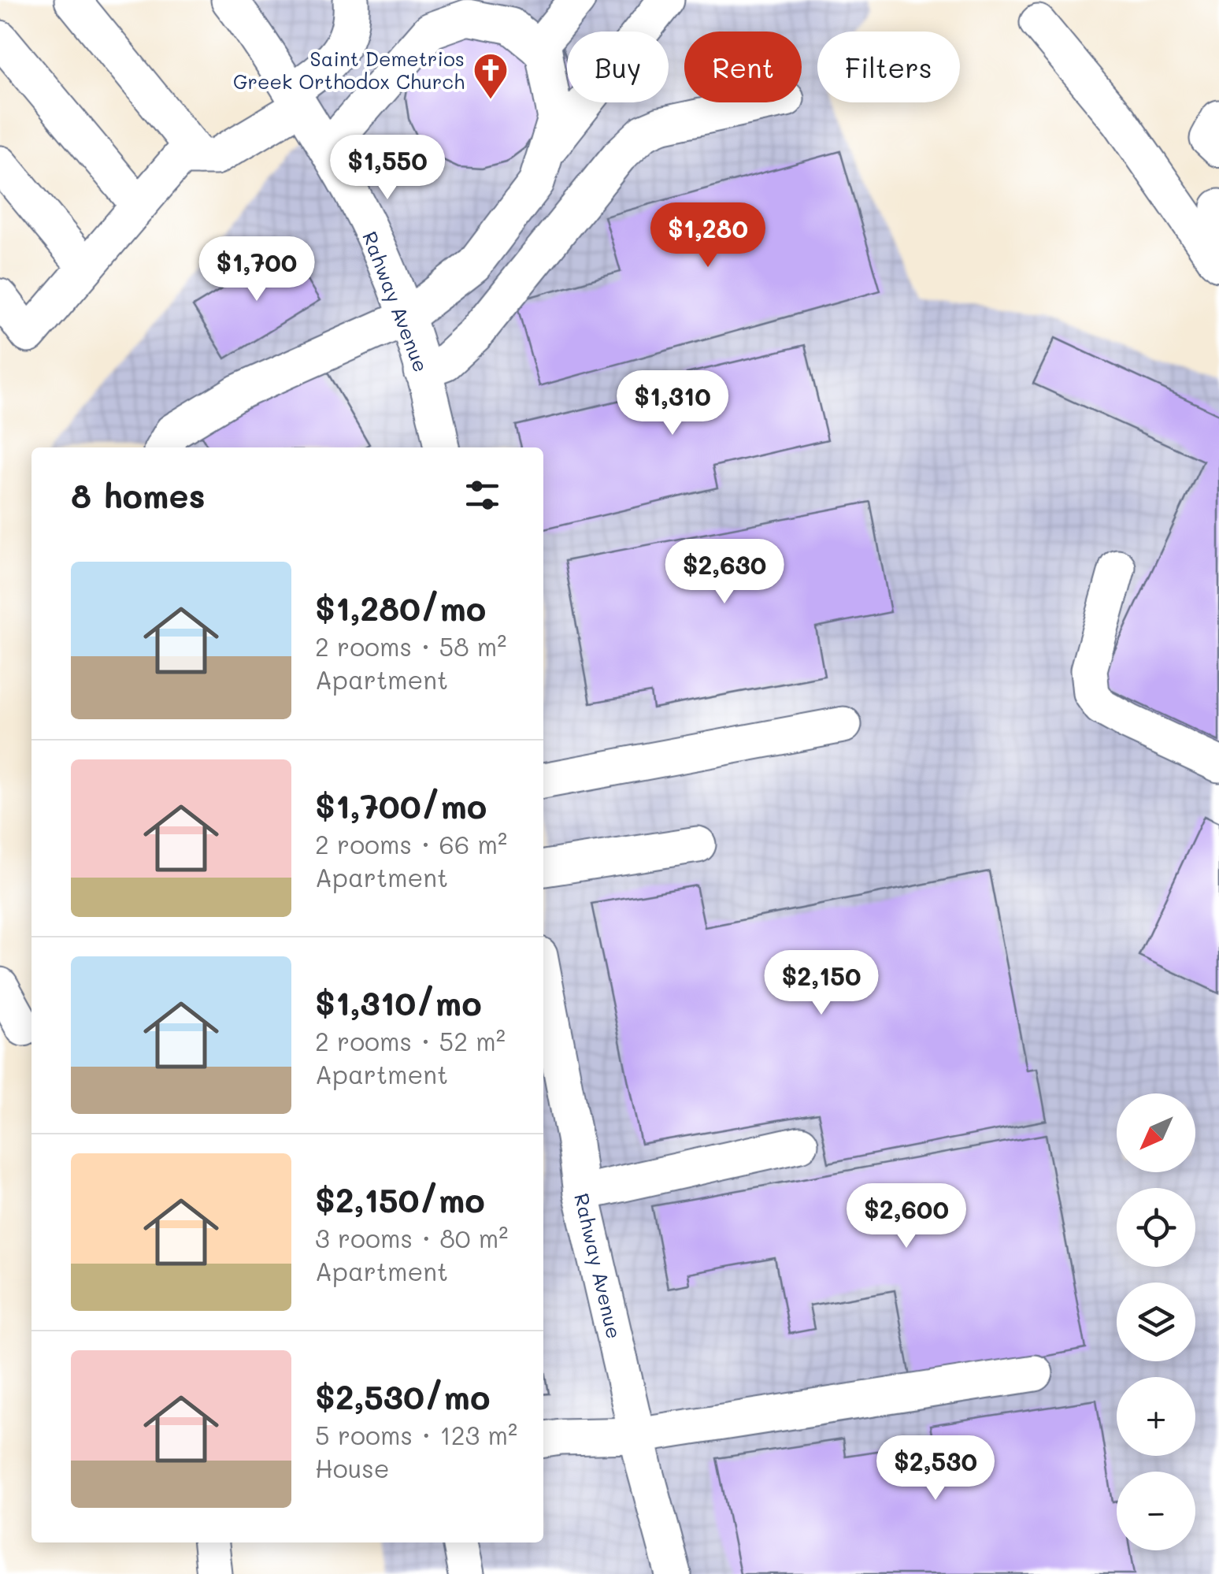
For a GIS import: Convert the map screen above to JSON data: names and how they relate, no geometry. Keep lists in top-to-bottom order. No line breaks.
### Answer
{"streets":{"street":["Rahway Avenue"]},"places":{"church":["Saint Demetrios Greek Orthodox Church"]},"north":"bottom left","page":{"chip":["Buy","Rent","Filters"],"price":["$1,550","$1,280","$1,700","$1,310","$2,630","$2,150","$2,600","$2,530"],"heading":"8 homes","list":[{"name":"$1,280/mo","note":"2 rooms · 58 m² · Apartment"},{"name":"$1,700/mo","note":"2 rooms · 66 m² · Apartment"},{"name":"$1,310/mo","note":"2 rooms · 52 m² · Apartment"},{"name":"$2,150/mo","note":"3 rooms · 80 m² · Apartment"},{"name":"$2,530/mo","note":"5 rooms · 123 m² · House"}],"map_buttons":["+","−"]}}
